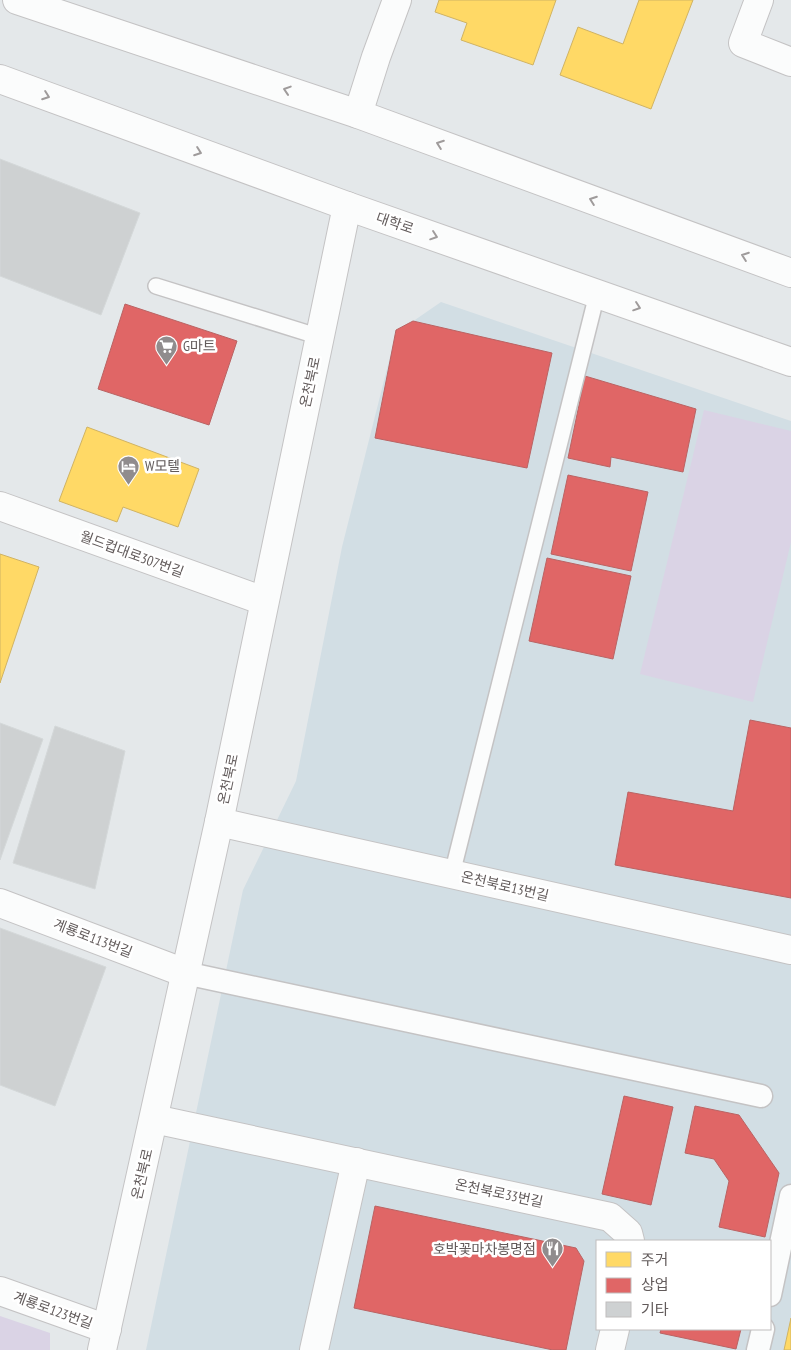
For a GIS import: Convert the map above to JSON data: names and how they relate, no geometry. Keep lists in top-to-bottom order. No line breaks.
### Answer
{"streets":{"street":["대학로","온천북로","월드컵대로307번길","온천북로13번길","계룡로113번길","온천북로33번길","계룡로123번길"]},"crossings":[["대학로","온천북로"],["온천북로","월드컵대로307번길"],["온천북로","온천북로13번길"],["온천북로","계룡로113번길"],["온천북로","온천북로33번길"],["온천북로","계룡로123번길"]],"places":{"supermarket":["G마트"],"hotel":["W모텔"],"restaurant":["호박꽃마차봉명점"]},"legend":["주거","상업","기타"]}
